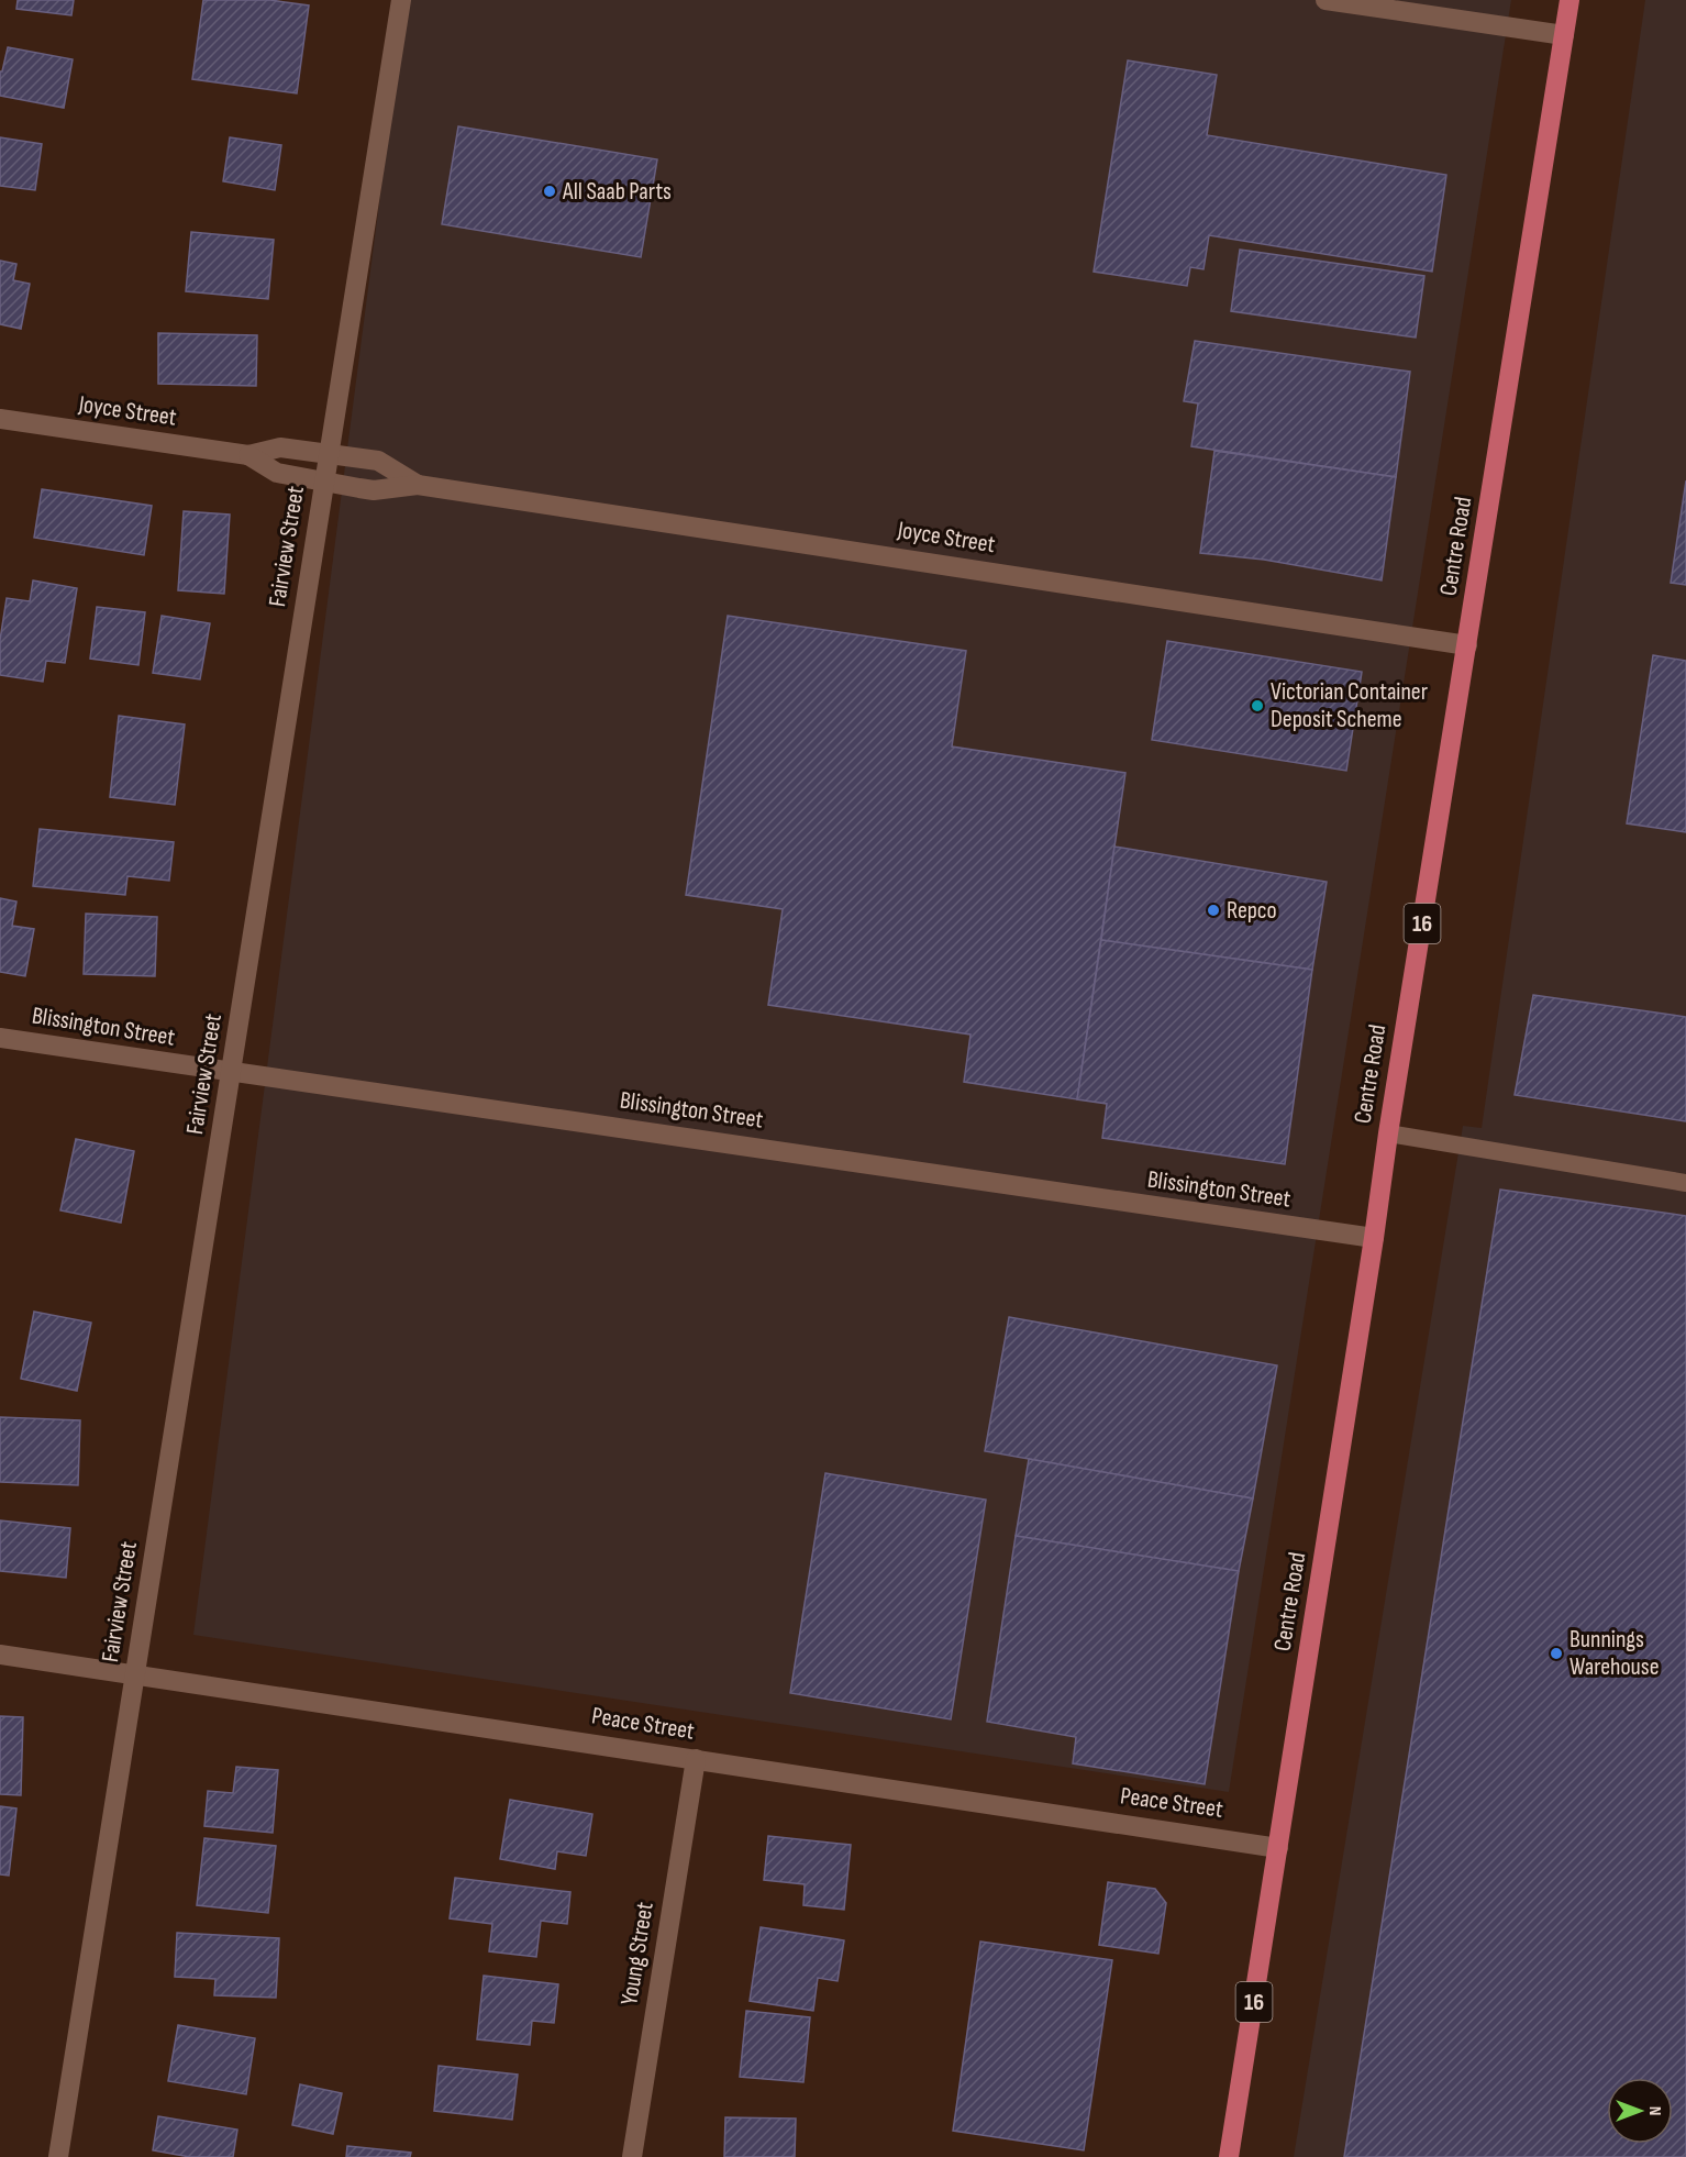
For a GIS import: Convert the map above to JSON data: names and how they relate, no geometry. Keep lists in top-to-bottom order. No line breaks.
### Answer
{"streets":{"main road":["Centre Road","16"],"street":["Joyce Street","Fairview Street","Blissington Street","Peace Street","Young Street"]},"crossings":[["Joyce Street","Fairview Street"],["Joyce Street","Centre Road"],["Fairview Street","Blissington Street"],["Fairview Street","Peace Street"],["Centre Road","Blissington Street"],["Centre Road","Peace Street"],["Peace Street","Young Street"]],"places":["All Saab Parts","Victorian Container Deposit Scheme","Repco","Bunnings Warehouse"],"north":"right"}
